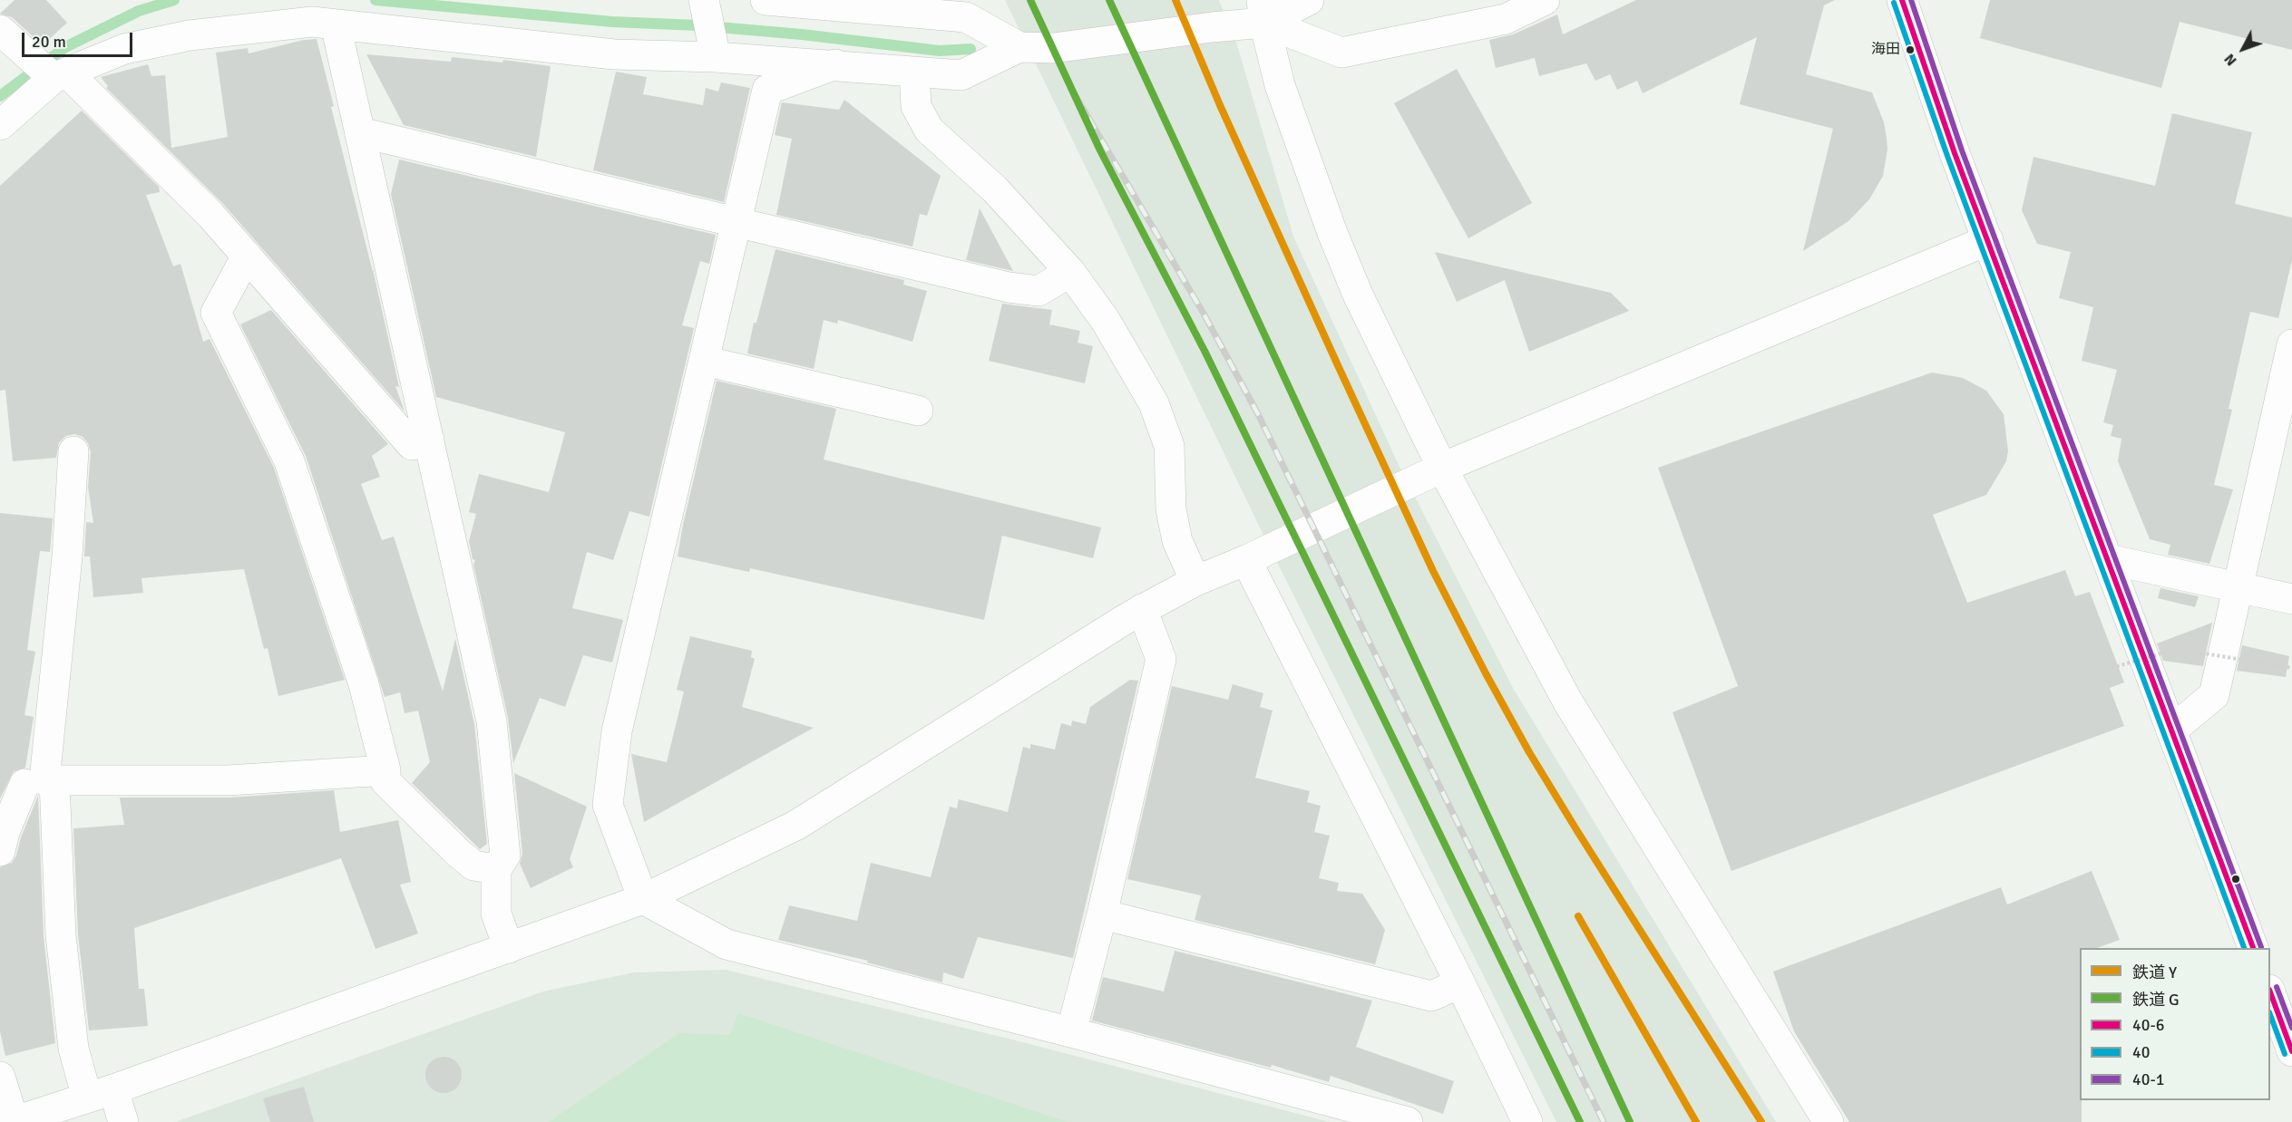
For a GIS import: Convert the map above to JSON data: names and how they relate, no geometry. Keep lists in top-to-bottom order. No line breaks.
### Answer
{"places":["海田"],"lines":["rail line Y","rail line G","transit line 40-6","transit line 40-1","transit line 40"],"legend":["鉄道 Y","鉄道 G","40-6","40","40-1"],"scale_bar":"20 m","north":"bottom left"}
